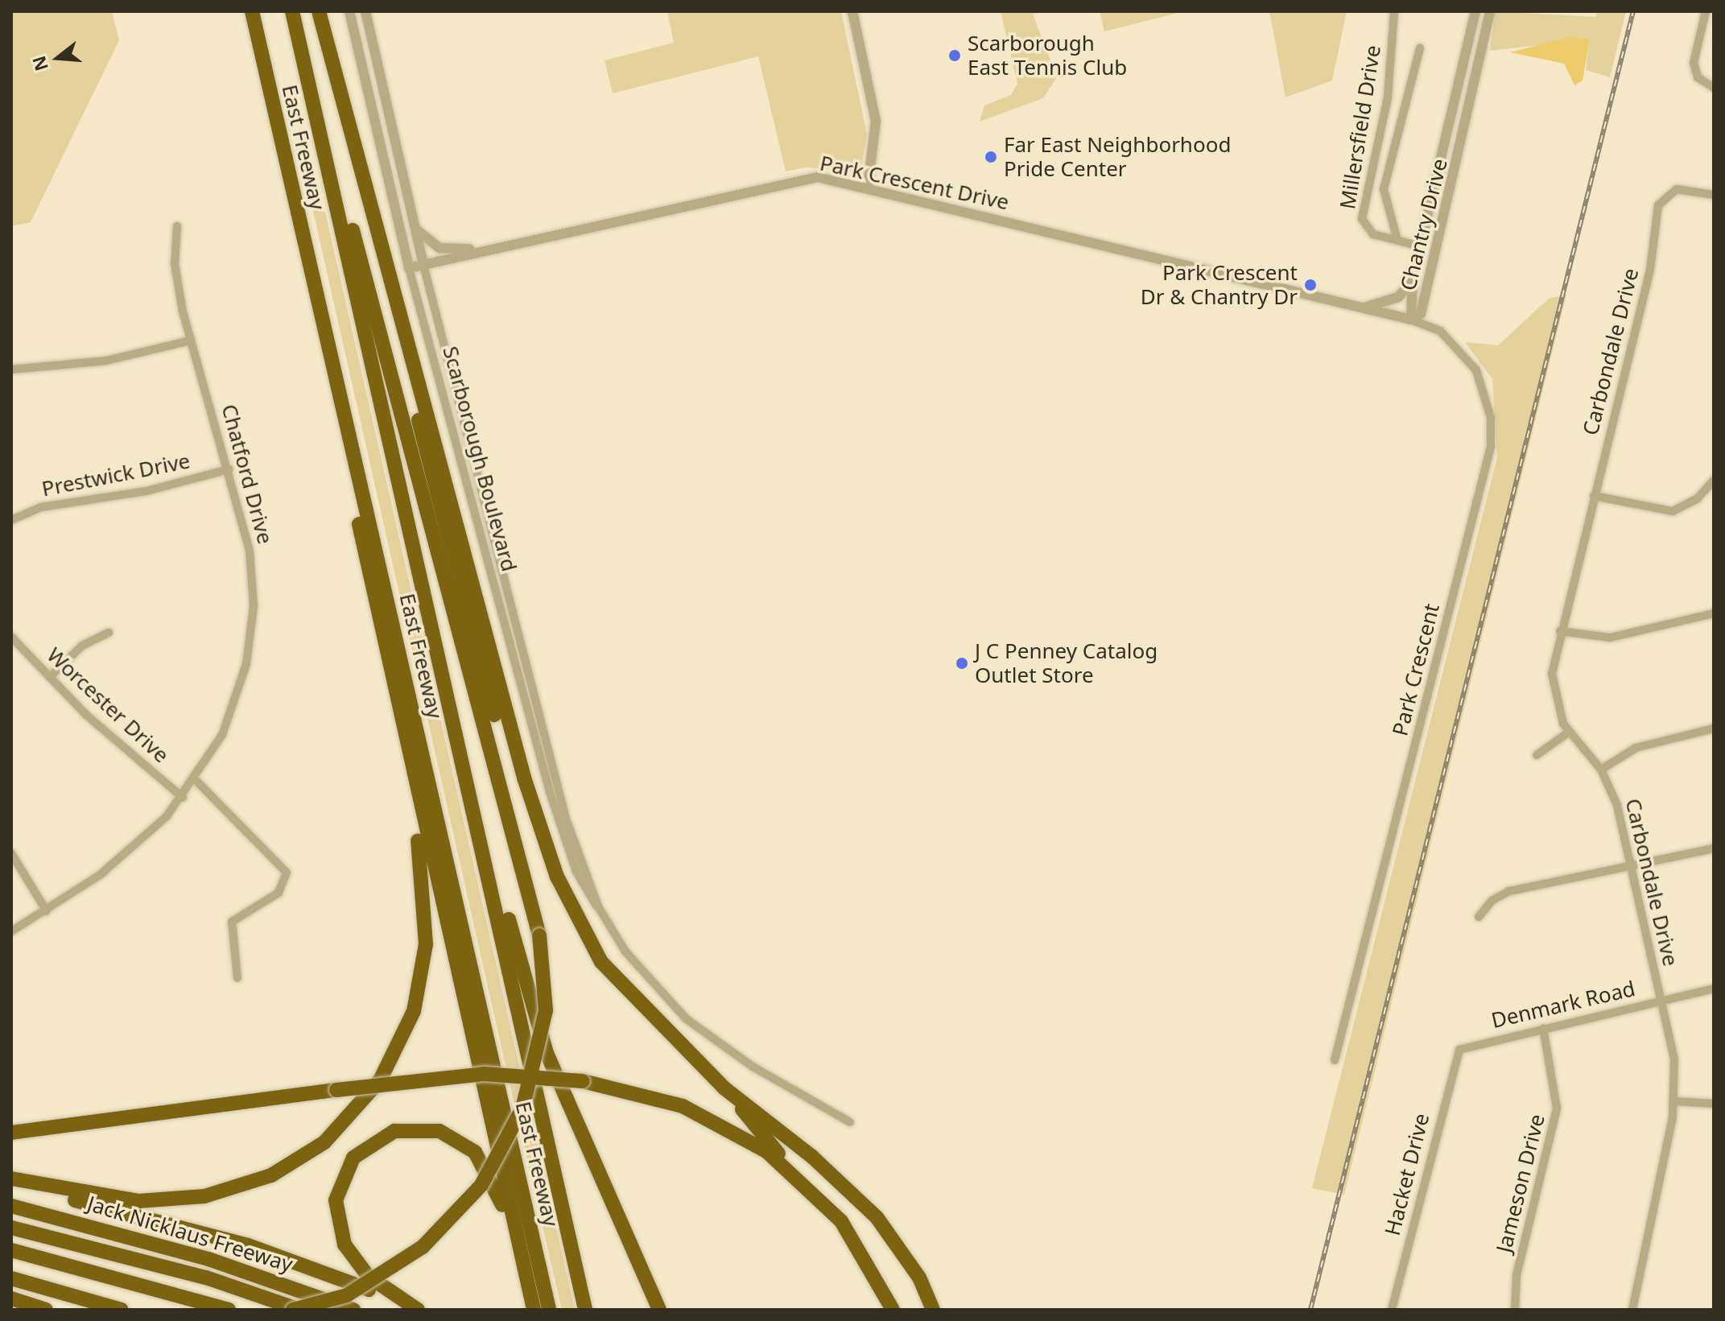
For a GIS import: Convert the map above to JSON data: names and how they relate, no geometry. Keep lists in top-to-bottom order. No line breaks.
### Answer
{"streets":{"highway":["East Freeway","Jack Nicklaus Freeway"],"street":["Millersfield Drive","Park Crescent Drive","Chantry Drive","Carbondale Drive","Scarborough Boulevard","Chatford Drive","Prestwick Drive","Park Crescent","Worcester Drive","Denmark Road","Hacket Drive","Jameson Drive"]},"crossings":[["Millersfield Drive","Chantry Drive"],["Park Crescent Drive","Chantry Drive"],["Park Crescent Drive","Scarborough Boulevard"],["Park Crescent Drive","Park Crescent"],["Chantry Drive","Park Crescent"],["Carbondale Drive","Denmark Road"],["Chatford Drive","Prestwick Drive"],["Chatford Drive","Worcester Drive"],["Denmark Road","Hacket Drive"],["Denmark Road","Jameson Drive"]],"places":["Scarborough East Tennis Club","Far East Neighborhood Pride Center","Park Crescent Dr & Chantry Dr","J C Penney Catalog Outlet Store"],"north":"left"}
